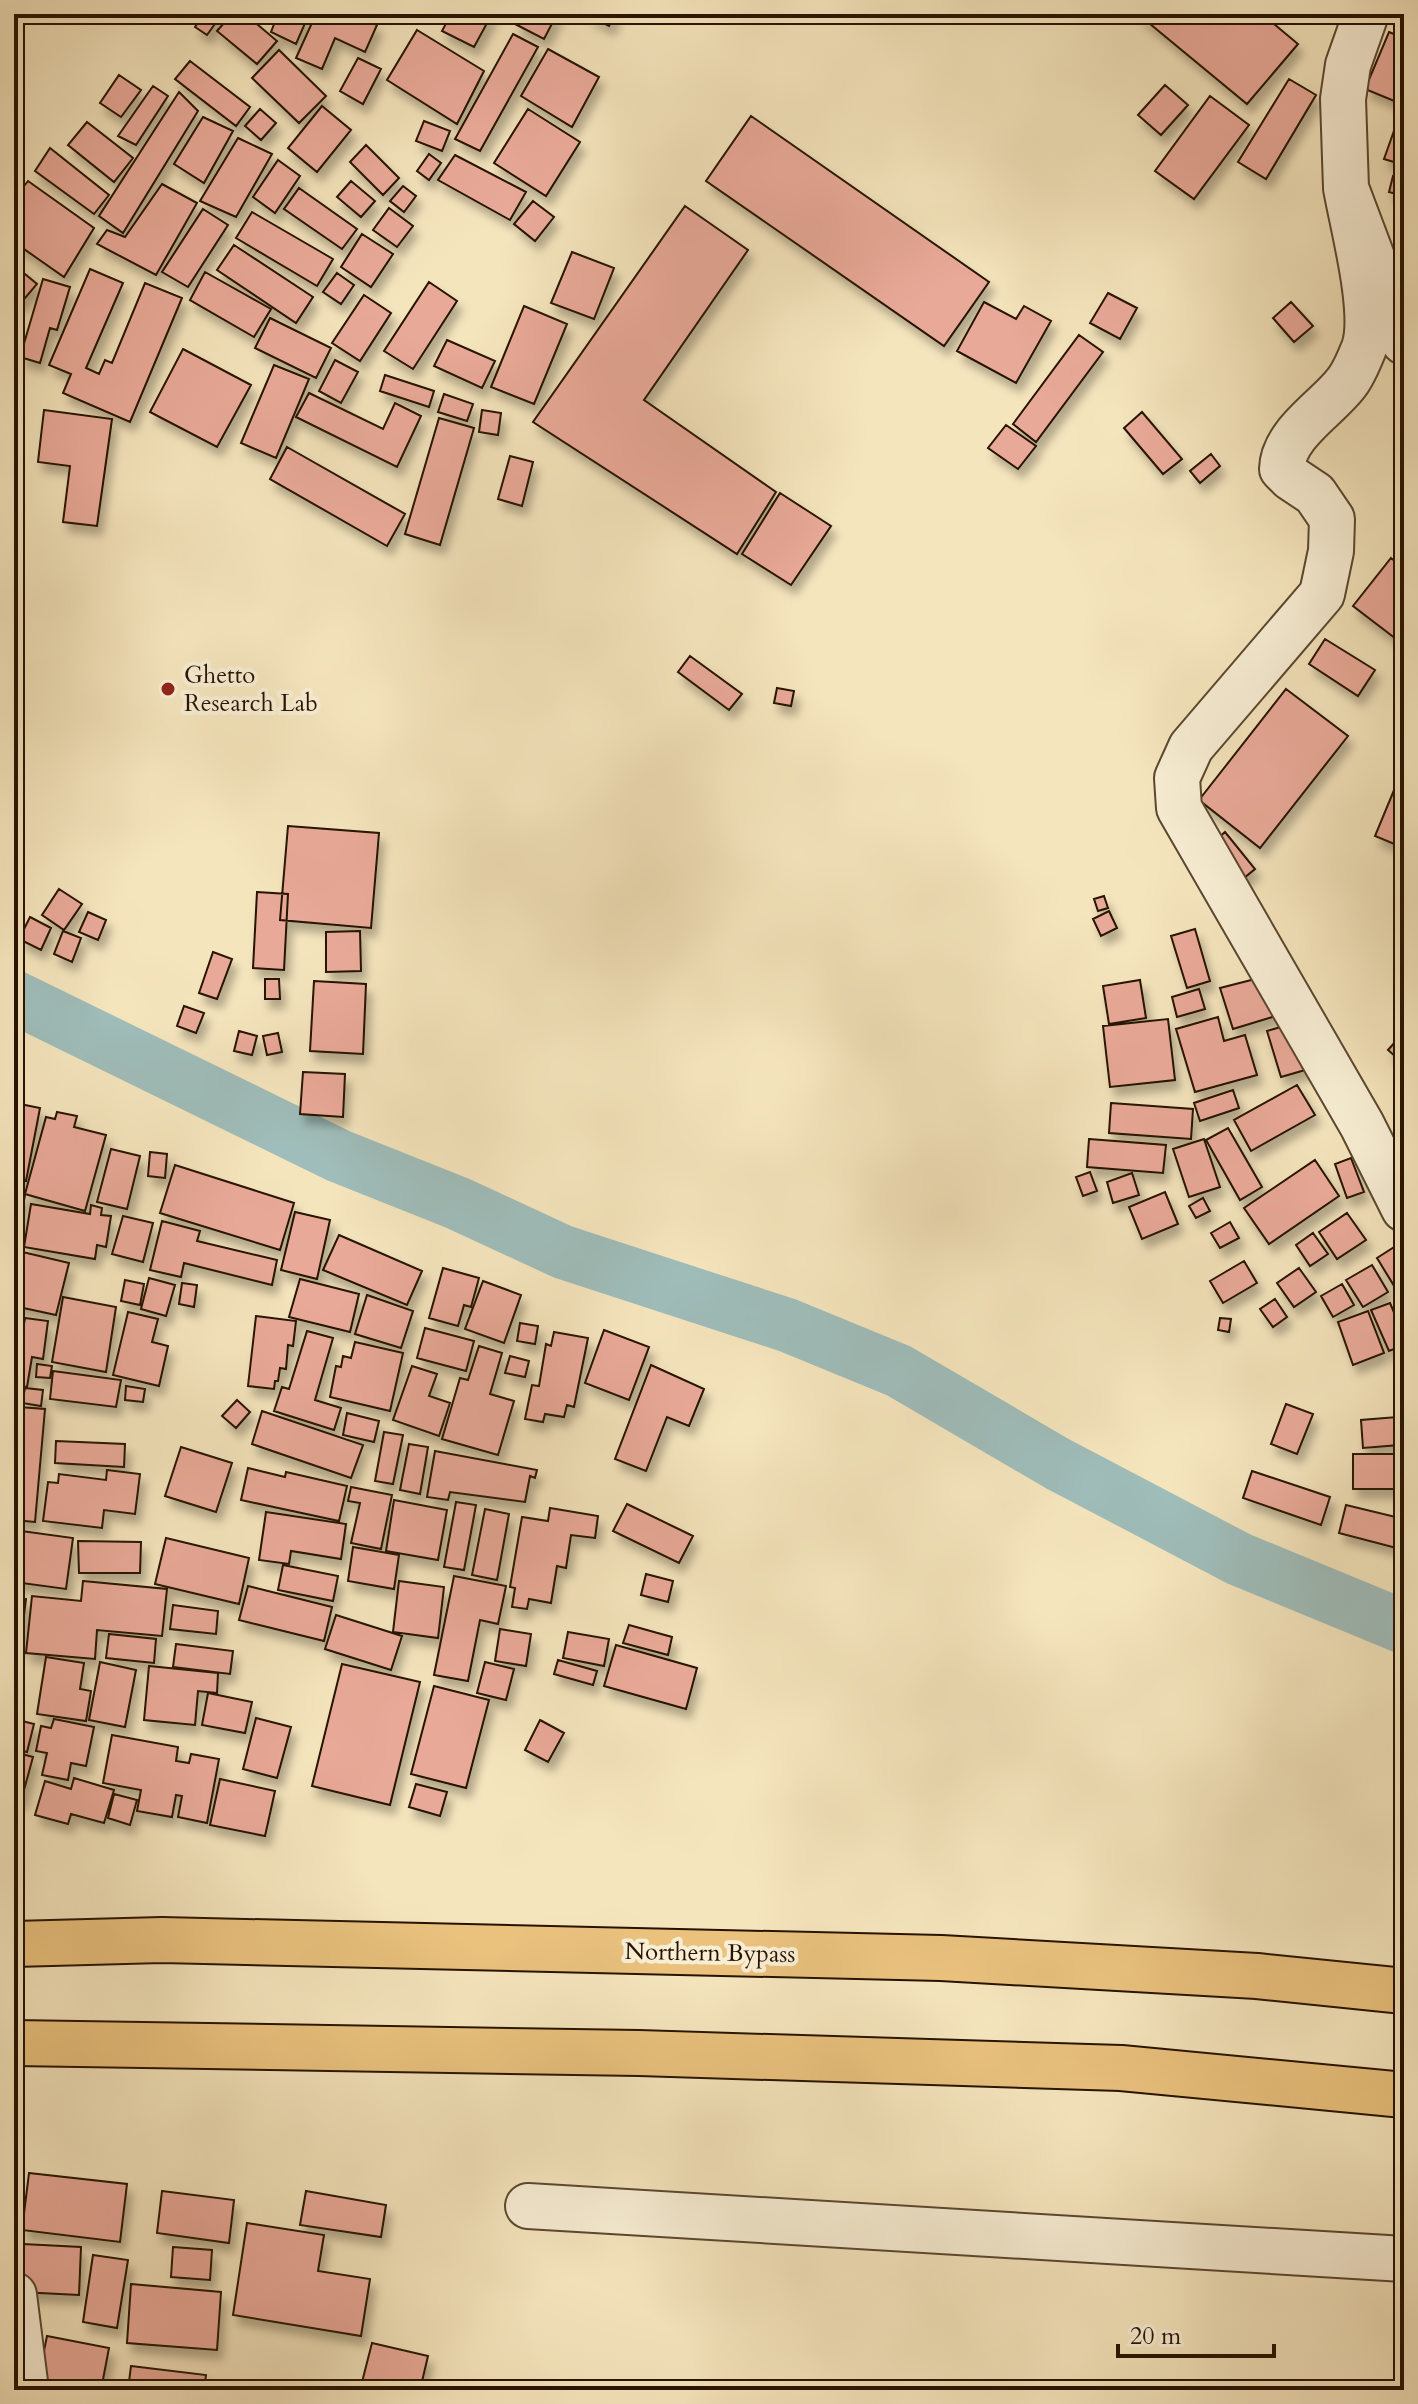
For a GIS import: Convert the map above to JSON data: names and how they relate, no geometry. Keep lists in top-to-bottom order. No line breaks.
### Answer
{"streets":{"highway":["Northern Bypass"]},"places":["Ghetto Research Lab"],"scale_bar":"20 m"}
